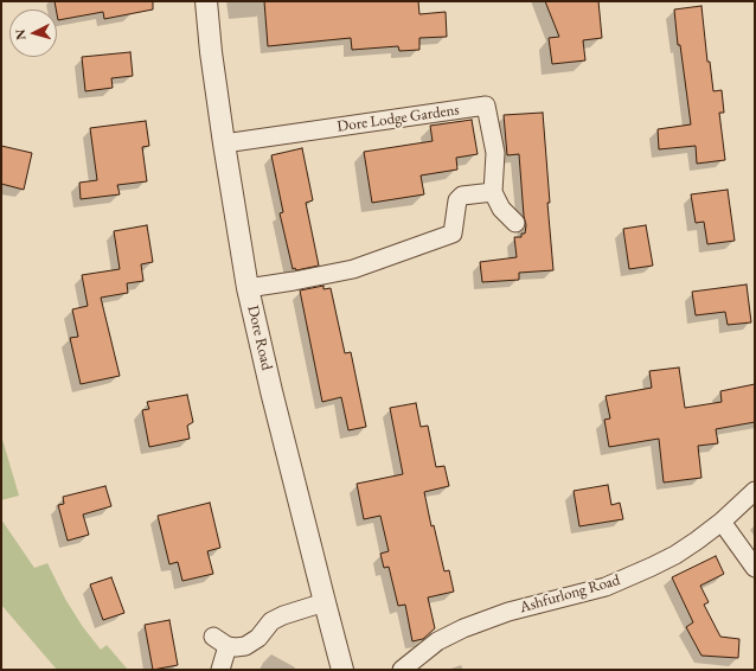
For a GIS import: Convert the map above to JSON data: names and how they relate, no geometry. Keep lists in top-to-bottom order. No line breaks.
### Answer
{"streets":{"street":["Dore Lodge Gardens","Dore Road","Ashfurlong Road"]},"crossings":[["Dore Lodge Gardens","Dore Road"]],"north":"left"}
